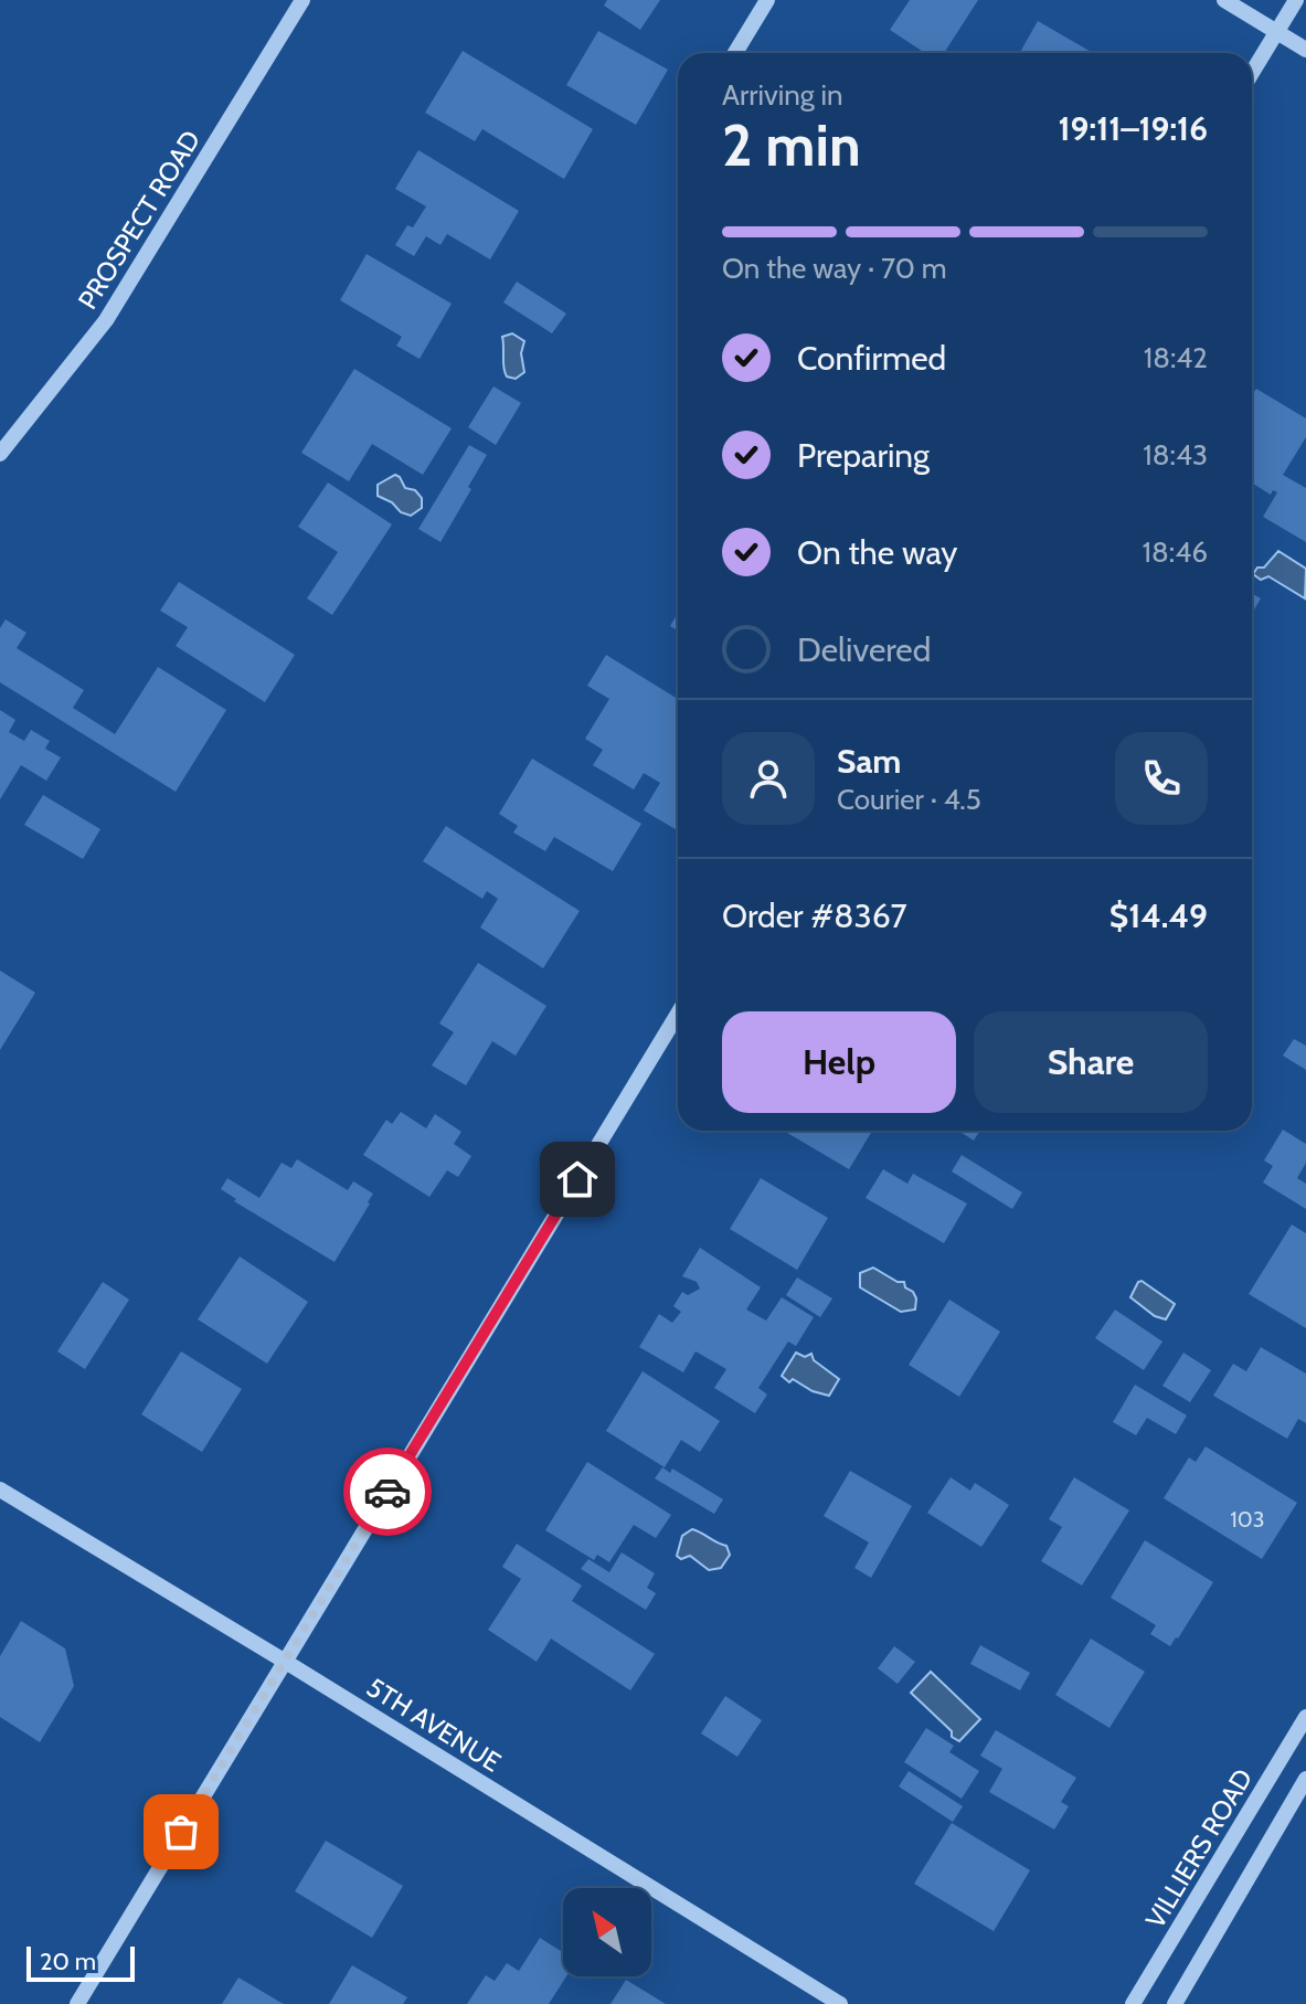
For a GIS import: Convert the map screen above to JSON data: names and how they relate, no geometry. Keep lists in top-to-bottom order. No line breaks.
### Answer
{"streets":{"street":["PROSPECT ROAD","5TH AVENUE","VILLIERS ROAD"]},"house_numbers":["103"],"scale_bar":"20 m","north":"top left","page":{"heading":["2 min","Arriving in","19:11–19:16"],"panel":["Sam","Courier · 4.5","Order #8367","$14.49"],"bar":"On the way · 70 m","list":[["Confirmed","18:42"],["Preparing","18:43"],["On the way","18:46"],"Delivered"],"buttons":["Help","Share"],"scale":"20 m"}}
